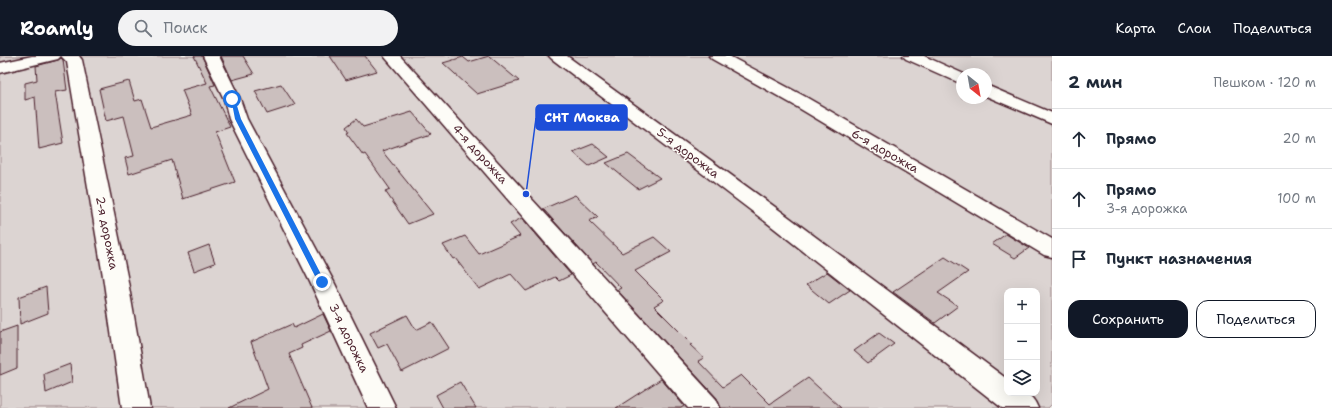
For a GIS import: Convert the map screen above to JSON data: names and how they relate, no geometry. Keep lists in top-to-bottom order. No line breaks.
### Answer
{"streets":{"street":["6-я дорожка","5-я дорожка","4-я дорожка","2-я дорожка","3-я дорожка"]},"places":["СНТ Моква"],"north":"bottom right","page":{"header":"Roamly","search":"Поиск","nav":["Карта","Слои","Поделиться"],"heading":["2 мин","Пешком · 120 m"],"list":[["Прямо","20 m"],["Прямо","3-я дорожка","100 m"],"Пункт назначения"],"map_buttons":["+","−"],"buttons":["Сохранить","Поделиться"]}}
